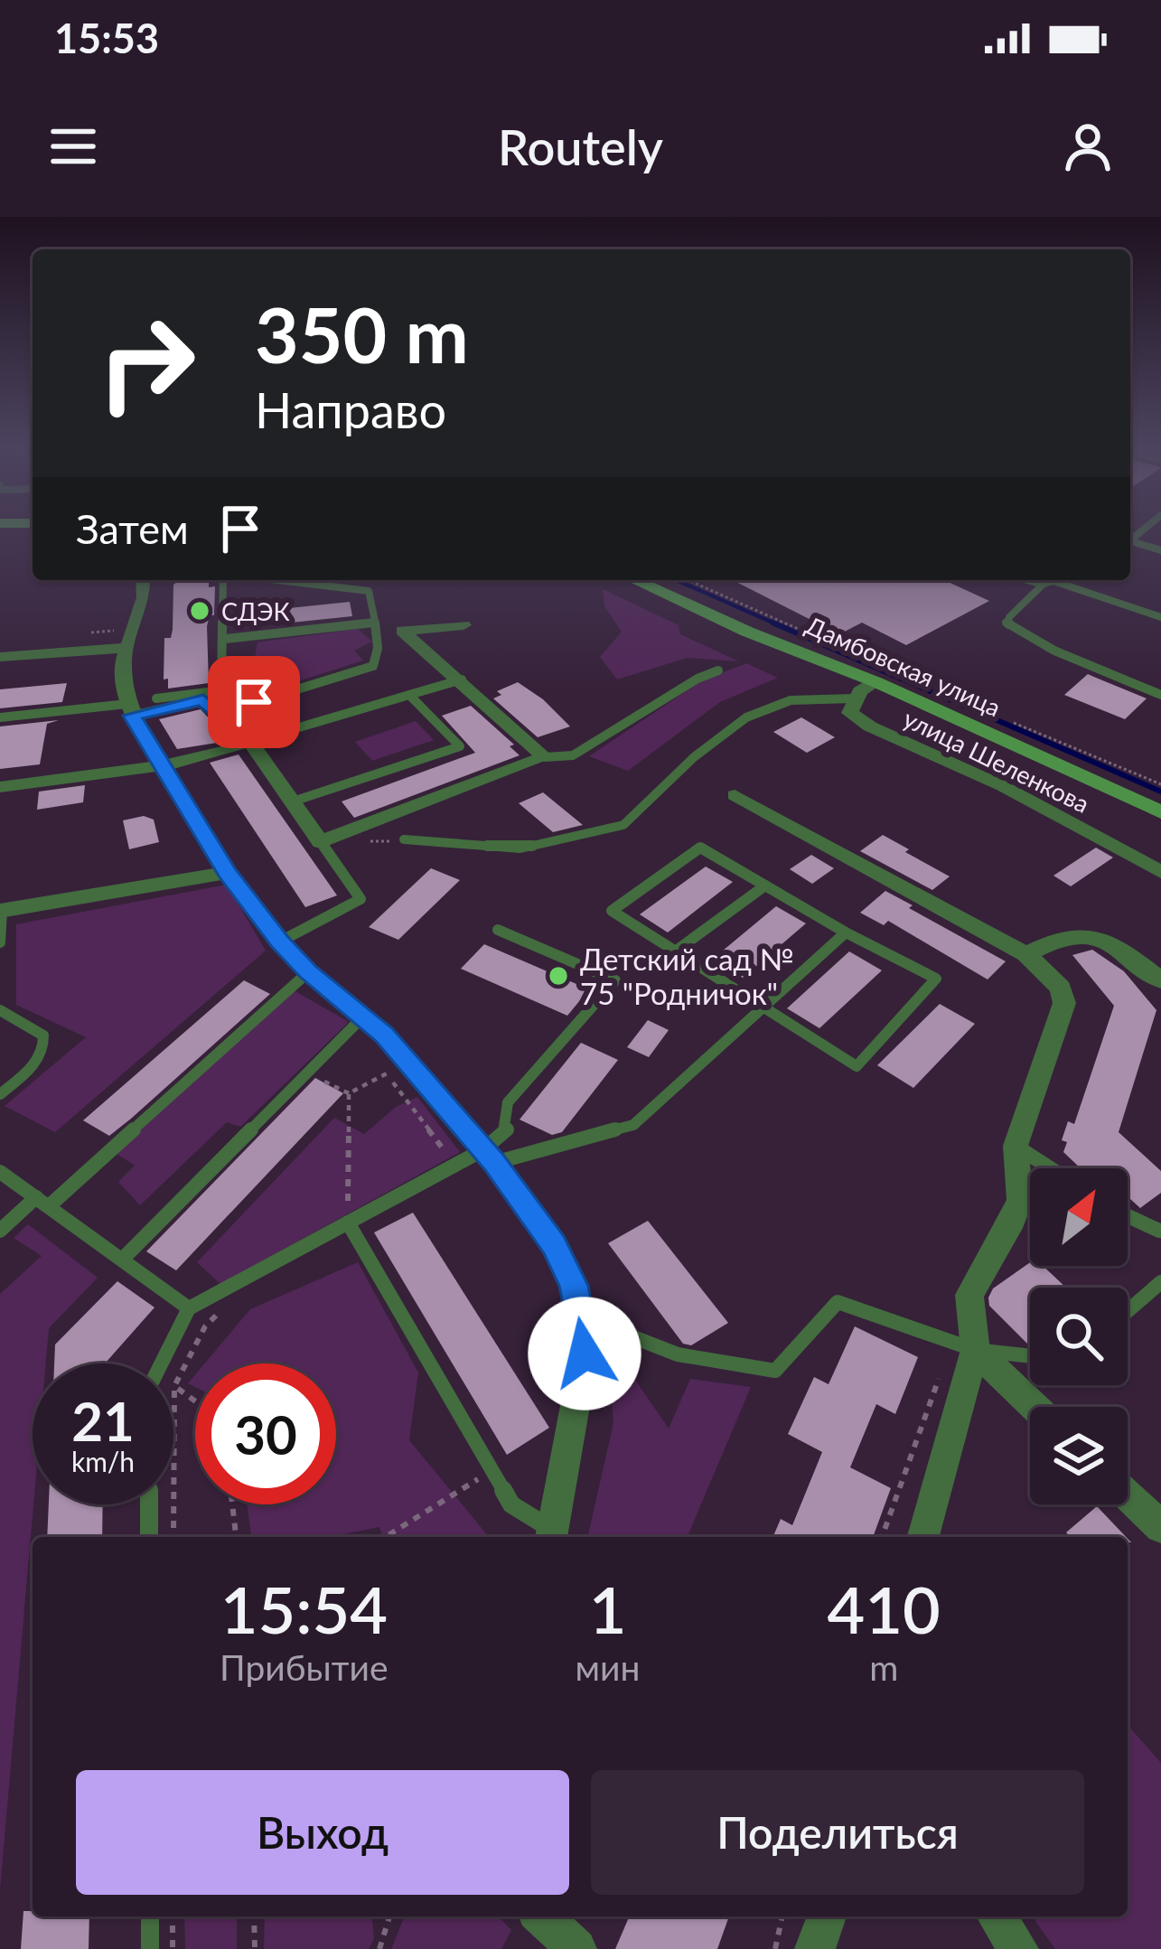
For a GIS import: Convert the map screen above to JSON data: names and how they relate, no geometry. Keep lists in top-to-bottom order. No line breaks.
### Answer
{"streets":{"street":["Дамбовская улица","улица Шеленкова"]},"crossings":[["Дамбовская улица","улица Шеленкова"]],"places":["СДЭК","Детский сад № 75 \"Родничок\""],"north":"top right","page":{"status":"15:53","header":"Routely","turn":["350 m","Направо"],"then":"Затем","speed":"21 km/h","limit":"30","eta":["15:54","Прибытие","1","мин","410","m"],"buttons":["Выход","Поделиться"]}}
